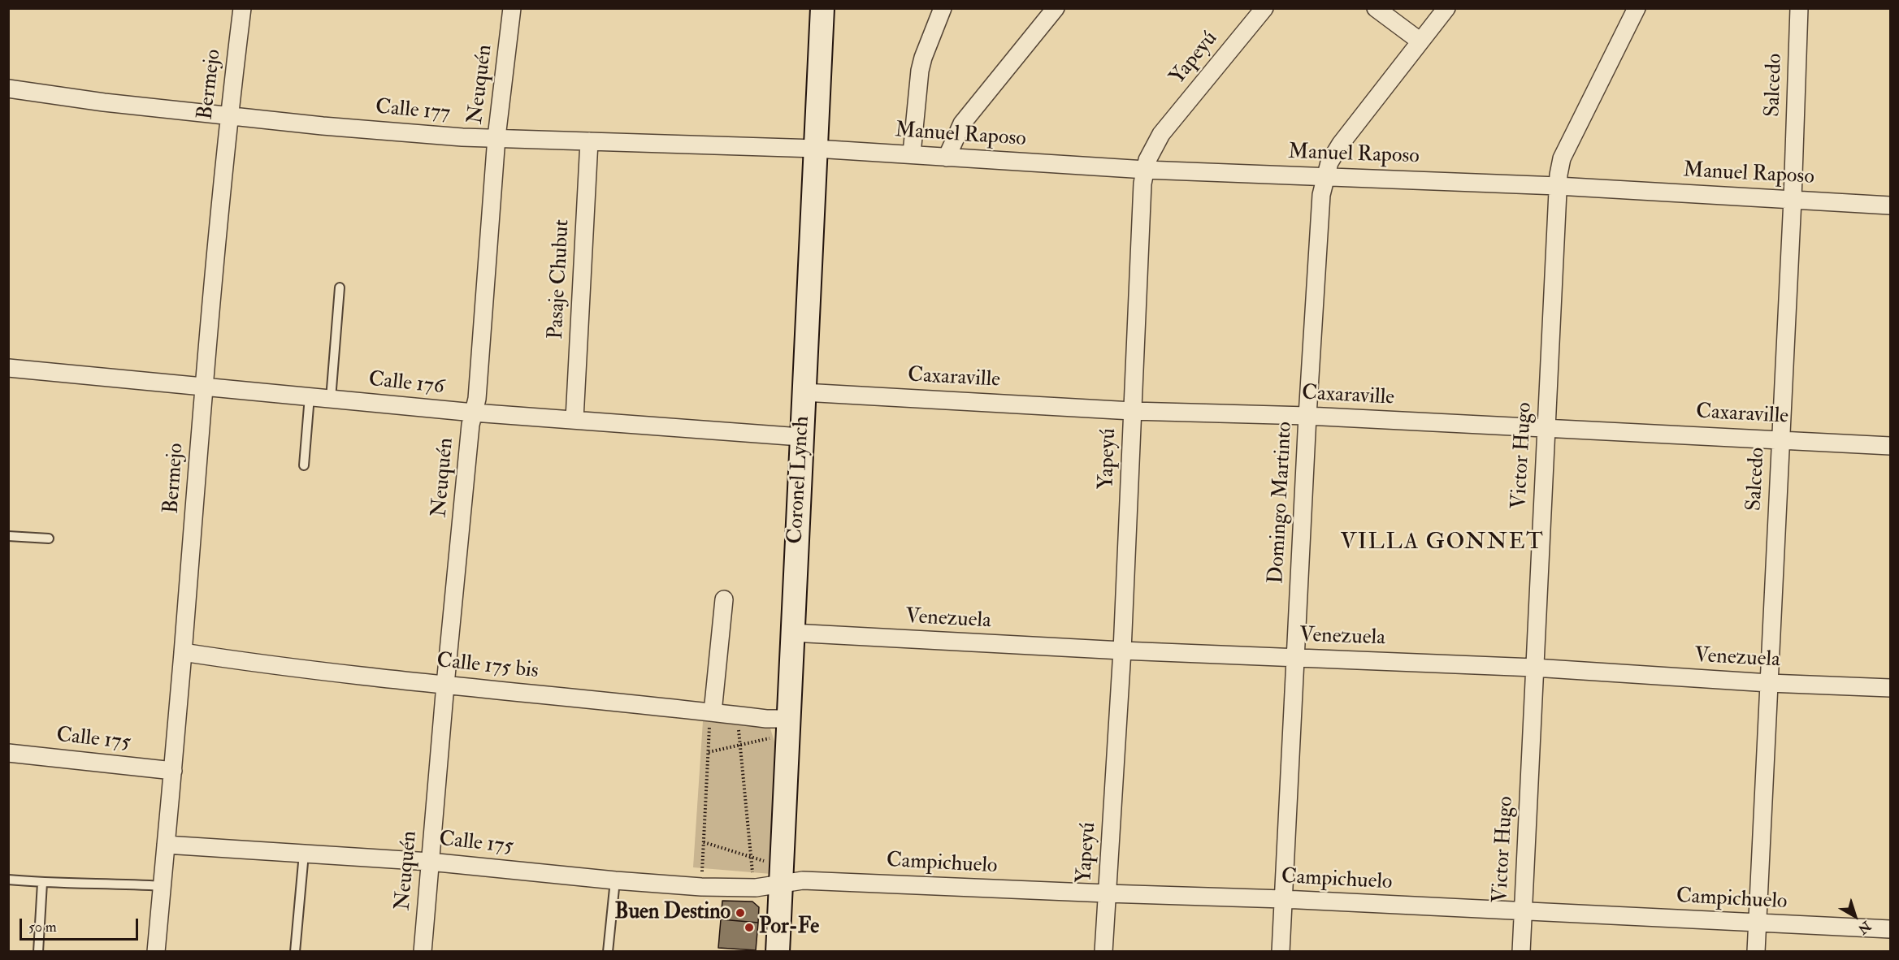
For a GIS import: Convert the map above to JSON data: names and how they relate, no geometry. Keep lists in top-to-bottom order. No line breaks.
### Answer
{"streets":{"main road":["Coronel Lynch"],"street":["Yapeyú","Bermejo","Neuquén","Salcedo","Calle 177","Manuel Raposo","Pasaje Chubut","Caxaraville","Calle 176","Victor Hugo","Domingo Martinto","Venezuela","Calle 175 bis","Calle 175","Campichuelo"]},"crossings":[["Yapeyú","Manuel Raposo"],["Yapeyú","Caxaraville"],["Yapeyú","Venezuela"],["Yapeyú","Campichuelo"],["Bermejo","Calle 177"],["Bermejo","Calle 176"],["Bermejo","Calle 175 bis"],["Bermejo","Calle 175"],["Neuquén","Calle 177"],["Neuquén","Calle 176"],["Neuquén","Calle 175 bis"],["Neuquén","Calle 175"],["Salcedo","Manuel Raposo"],["Salcedo","Caxaraville"],["Salcedo","Venezuela"],["Salcedo","Campichuelo"],["Calle 177","Manuel Raposo"],["Calle 177","Pasaje Chubut"],["Calle 177","Coronel Lynch"],["Manuel Raposo","Victor Hugo"],["Manuel Raposo","Coronel Lynch"],["Manuel Raposo","Domingo Martinto"],["Pasaje Chubut","Calle 176"],["Caxaraville","Victor Hugo"],["Caxaraville","Coronel Lynch"],["Caxaraville","Domingo Martinto"],["Calle 176","Coronel Lynch"],["Victor Hugo","Venezuela"],["Victor Hugo","Campichuelo"],["Coronel Lynch","Venezuela"],["Coronel Lynch","Calle 175 bis"],["Coronel Lynch","Calle 175"],["Coronel Lynch","Campichuelo"],["Domingo Martinto","Venezuela"],["Domingo Martinto","Campichuelo"],["Calle 175","Campichuelo"]],"districts":["VILLA GONNET"],"places":["Buen Destino","Por-Fe"],"scale_bar":"50 m","north":"bottom right"}
